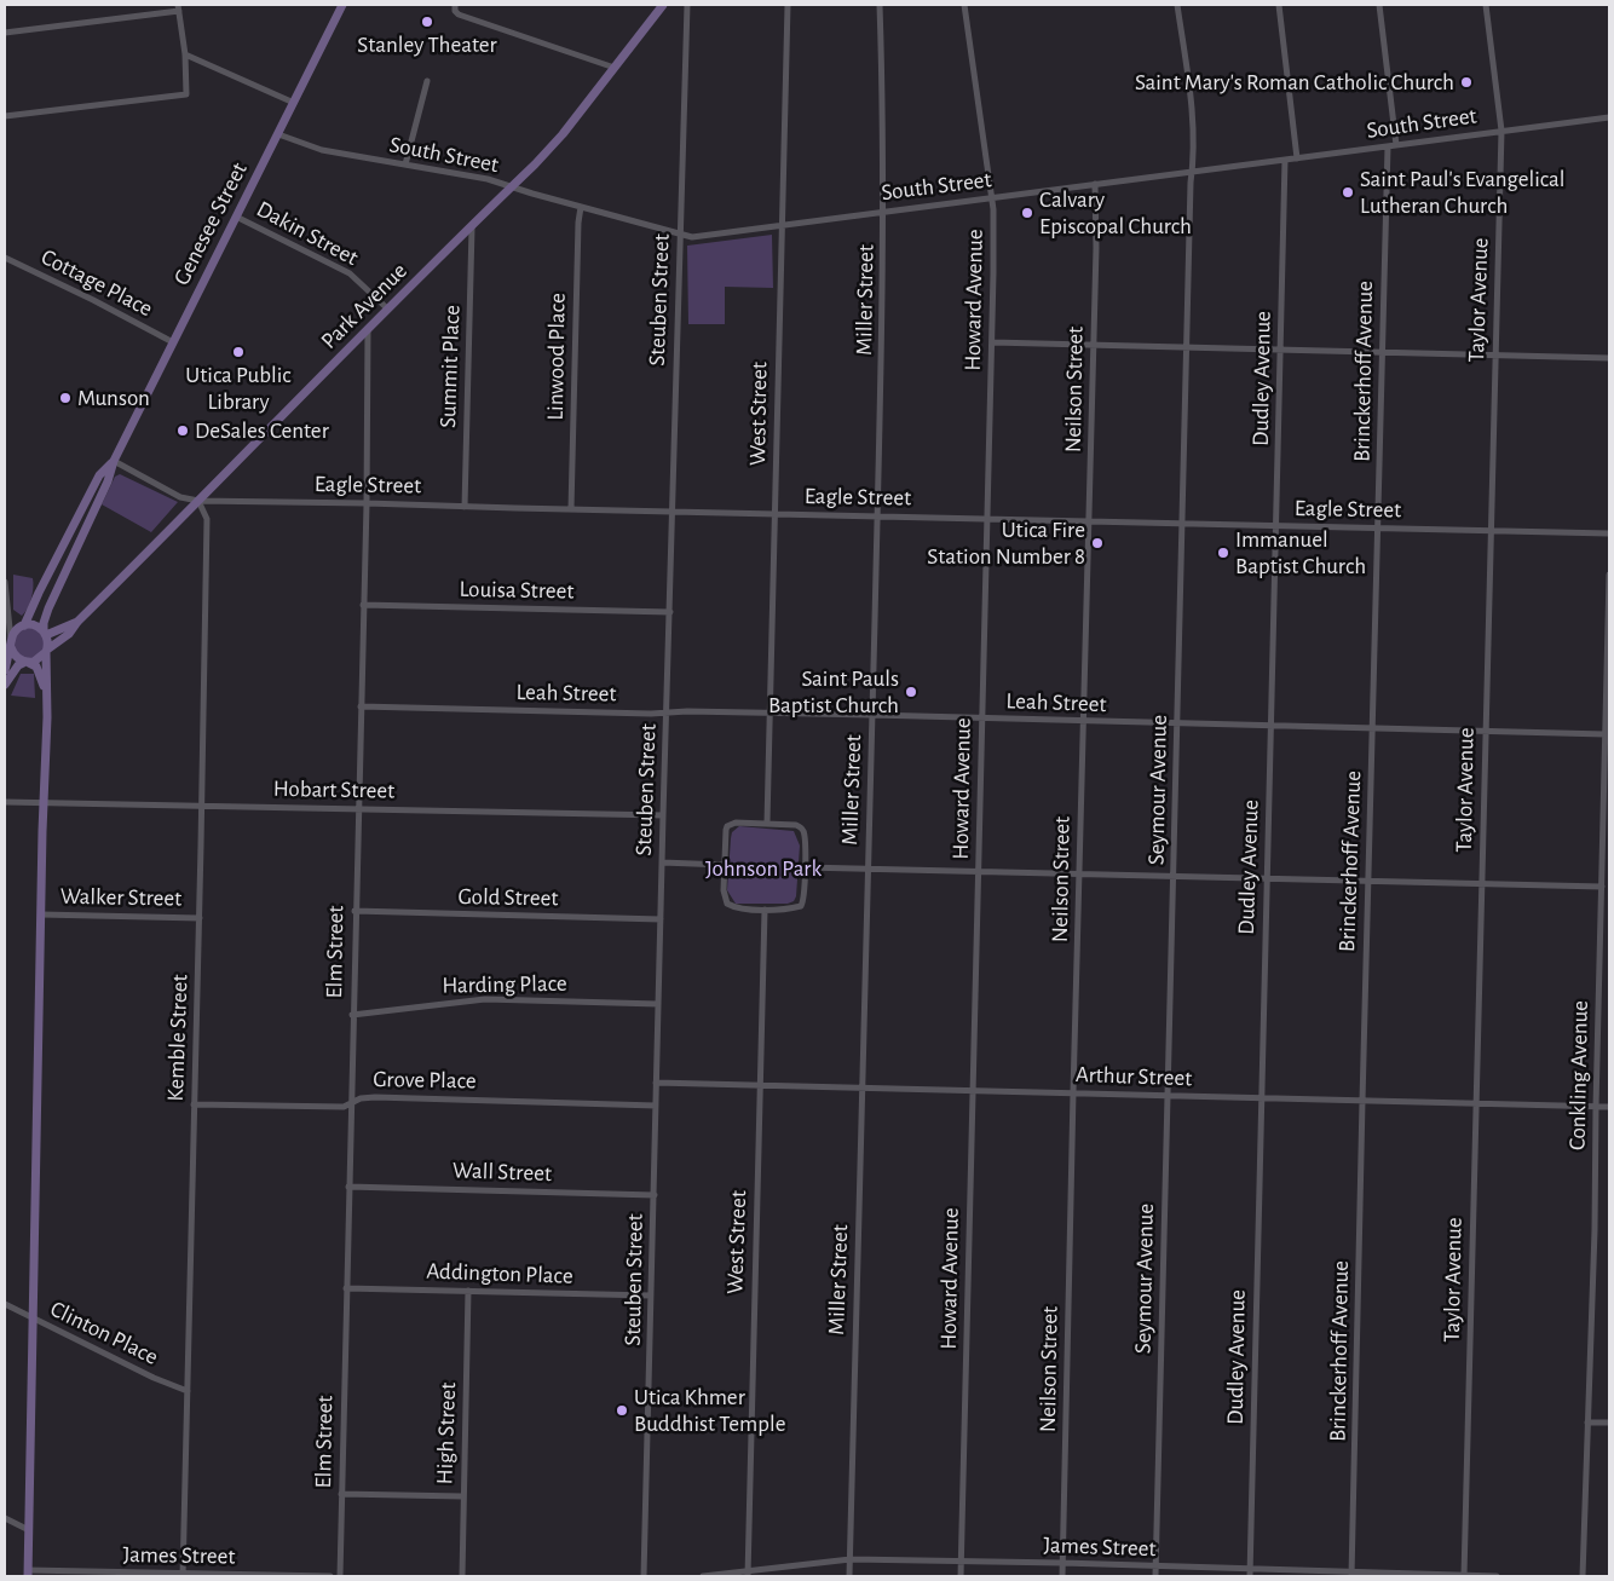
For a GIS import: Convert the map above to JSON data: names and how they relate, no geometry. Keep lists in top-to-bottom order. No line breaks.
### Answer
{"streets":{"street":["South Street","Genesee Street","Dakin Street","Cottage Place","Steuben Street","Miller Street","Howard Avenue","Taylor Avenue","Park Avenue","Linwood Place","Summit Place","Brinckerhoff Avenue","Dudley Avenue","Neilson Street","West Street","Eagle Street","Louisa Street","Leah Street","Hobart Street","Seymour Avenue","Walker Street","Gold Street","Elm Street","Harding Place","Kemble Street","Conkling Avenue","Arthur Street","Grove Place","Wall Street","Addington Place","Clinton Place","High Street","James Street"]},"crossings":[["South Street","Genesee Street"],["South Street","Steuben Street"],["South Street","Miller Street"],["South Street","Howard Avenue"],["South Street","Taylor Avenue"],["South Street","Park Avenue"],["South Street","Linwood Place"],["South Street","Brinckerhoff Avenue"],["South Street","Dudley Avenue"],["South Street","Neilson Street"],["South Street","West Street"],["South Street","Seymour Avenue"],["Genesee Street","Dakin Street"],["Genesee Street","Cottage Place"],["Genesee Street","Park Avenue"],["Genesee Street","Eagle Street"],["Dakin Street","Park Avenue"],["Steuben Street","Eagle Street"],["Steuben Street","Louisa Street"],["Steuben Street","Leah Street"],["Steuben Street","Hobart Street"],["Steuben Street","Gold Street"],["Steuben Street","Harding Place"],["Steuben Street","Arthur Street"],["Steuben Street","Grove Place"],["Steuben Street","Wall Street"],["Steuben Street","Addington Place"],["Miller Street","Eagle Street"],["Miller Street","Leah Street"],["Miller Street","Arthur Street"],["Miller Street","James Street"],["Howard Avenue","Eagle Street"],["Howard Avenue","Leah Street"],["Howard Avenue","Arthur Street"],["Howard Avenue","James Street"],["Taylor Avenue","Eagle Street"],["Taylor Avenue","Leah Street"],["Taylor Avenue","Arthur Street"],["Taylor Avenue","James Street"],["Park Avenue","Summit Place"],["Park Avenue","Eagle Street"],["Park Avenue","Elm Street"],["Park Avenue","Kemble Street"],["Linwood Place","Eagle Street"],["Summit Place","Eagle Street"],["Brinckerhoff Avenue","Eagle Street"],["Brinckerhoff Avenue","Leah Street"],["Brinckerhoff Avenue","Arthur Street"],["Brinckerhoff Avenue","James Street"],["Dudley Avenue","Eagle Street"],["Dudley Avenue","Leah Street"],["Dudley Avenue","Arthur Street"],["Dudley Avenue","James Street"],["Neilson Street","Eagle Street"],["Neilson Street","Leah Street"],["Neilson Street","Arthur Street"],["Neilson Street","James Street"],["West Street","Eagle Street"],["West Street","Leah Street"],["West Street","Arthur Street"],["West Street","James Street"],["Eagle Street","Seymour Avenue"],["Eagle Street","Elm Street"],["Eagle Street","Kemble Street"],["Louisa Street","Elm Street"],["Leah Street","Seymour Avenue"],["Leah Street","Elm Street"],["Leah Street","Conkling Avenue"],["Hobart Street","Elm Street"],["Hobart Street","Kemble Street"],["Seymour Avenue","Arthur Street"],["Seymour Avenue","James Street"],["Walker Street","Kemble Street"],["Gold Street","Elm Street"],["Elm Street","Harding Place"],["Elm Street","Grove Place"],["Elm Street","Wall Street"],["Elm Street","Addington Place"],["Kemble Street","Grove Place"],["Kemble Street","Clinton Place"],["Kemble Street","James Street"],["Conkling Avenue","Arthur Street"],["Addington Place","High Street"]],"parks":["Johnson Park"],"places":["Stanley Theater","Saint Mary's Roman Catholic Church","Saint Paul's Evangelical Lutheran Church","Calvary Episcopal Church","Utica Public Library","Munson","DeSales Center","Utica Fire Station Number 8","Immanuel Baptist Church","Saint Pauls Baptist Church","Utica Khmer Buddhist Temple"]}
